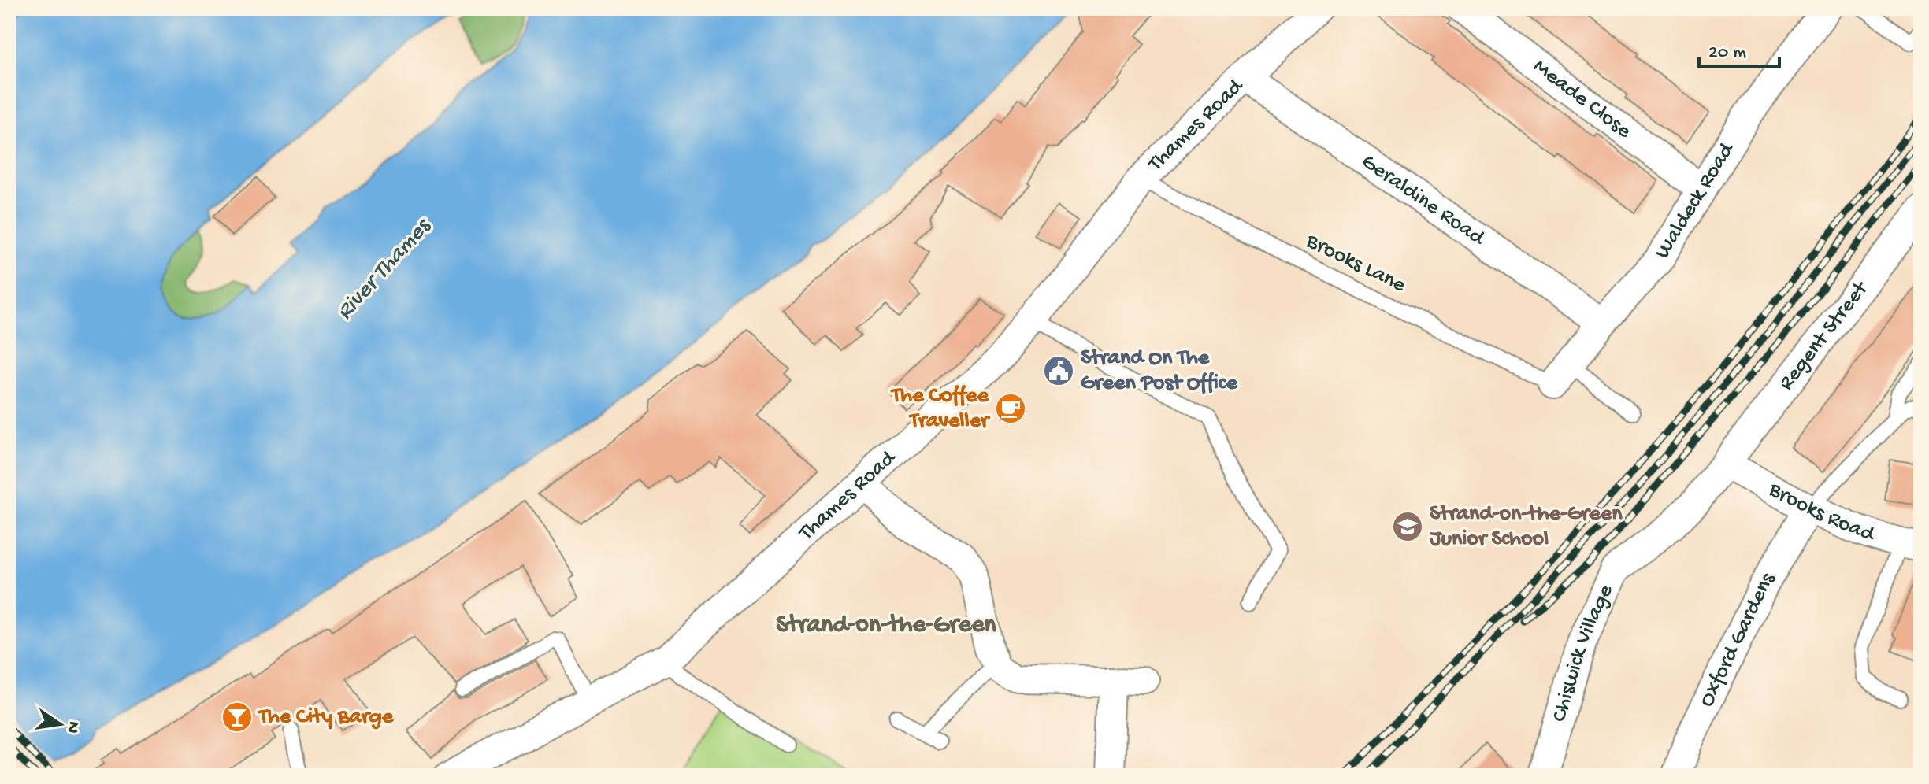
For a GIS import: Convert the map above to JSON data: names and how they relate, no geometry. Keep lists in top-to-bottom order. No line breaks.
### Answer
{"streets":{"street":["Meade Close","Thames Road","Waldeck Road","Geraldine Road","Regent Street","Brooks Road","Oxford Gardens","Chiswick Village"],"lane":["Brooks Lane"]},"crossings":[["Meade Close","Waldeck Road"],["Thames Road","Geraldine Road"],["Thames Road","Brooks Lane"],["Waldeck Road","Geraldine Road"],["Waldeck Road","Brooks Lane"],["Regent Street","Brooks Road"],["Regent Street","Chiswick Village"],["Brooks Road","Oxford Gardens"],["Brooks Road","Chiswick Village"]],"districts":["Strand-on-the-Green"],"water":["River Thames"],"places":{"public building":["Strand On The Green Post Office"],"cafe":["The Coffee Traveller"],"school or university":["Strand-on-the-Green Junior School"],"bar":["The City Barge"]},"scale_bar":"20 m","north":"right"}
